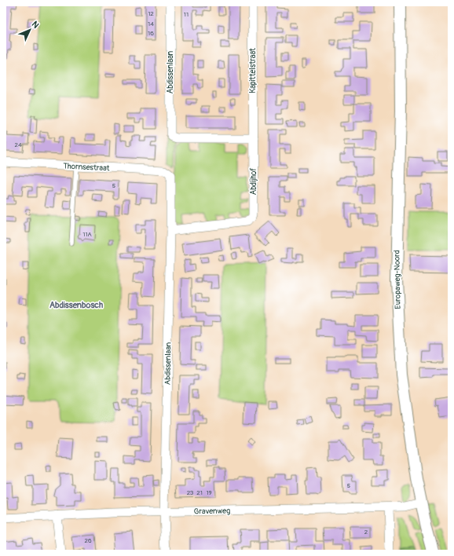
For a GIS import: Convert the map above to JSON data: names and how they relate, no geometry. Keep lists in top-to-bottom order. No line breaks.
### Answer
{"streets":{"street":["Kapittelstraat","Abdissenlaan","Thornsestraat","Abdijhof","Europaweg-Noord","Gravenweg"]},"crossings":[["Kapittelstraat","Abdissenlaan"],["Kapittelstraat","Abdijhof"],["Abdissenlaan","Thornsestraat"],["Abdissenlaan","Abdijhof"],["Abdissenlaan","Gravenweg"],["Europaweg-Noord","Gravenweg"]],"districts":["Abdissenbosch"],"house_numbers":["12","11","14","16","24","5","11A","5","23","21","19","2","26"],"north":"top right"}
